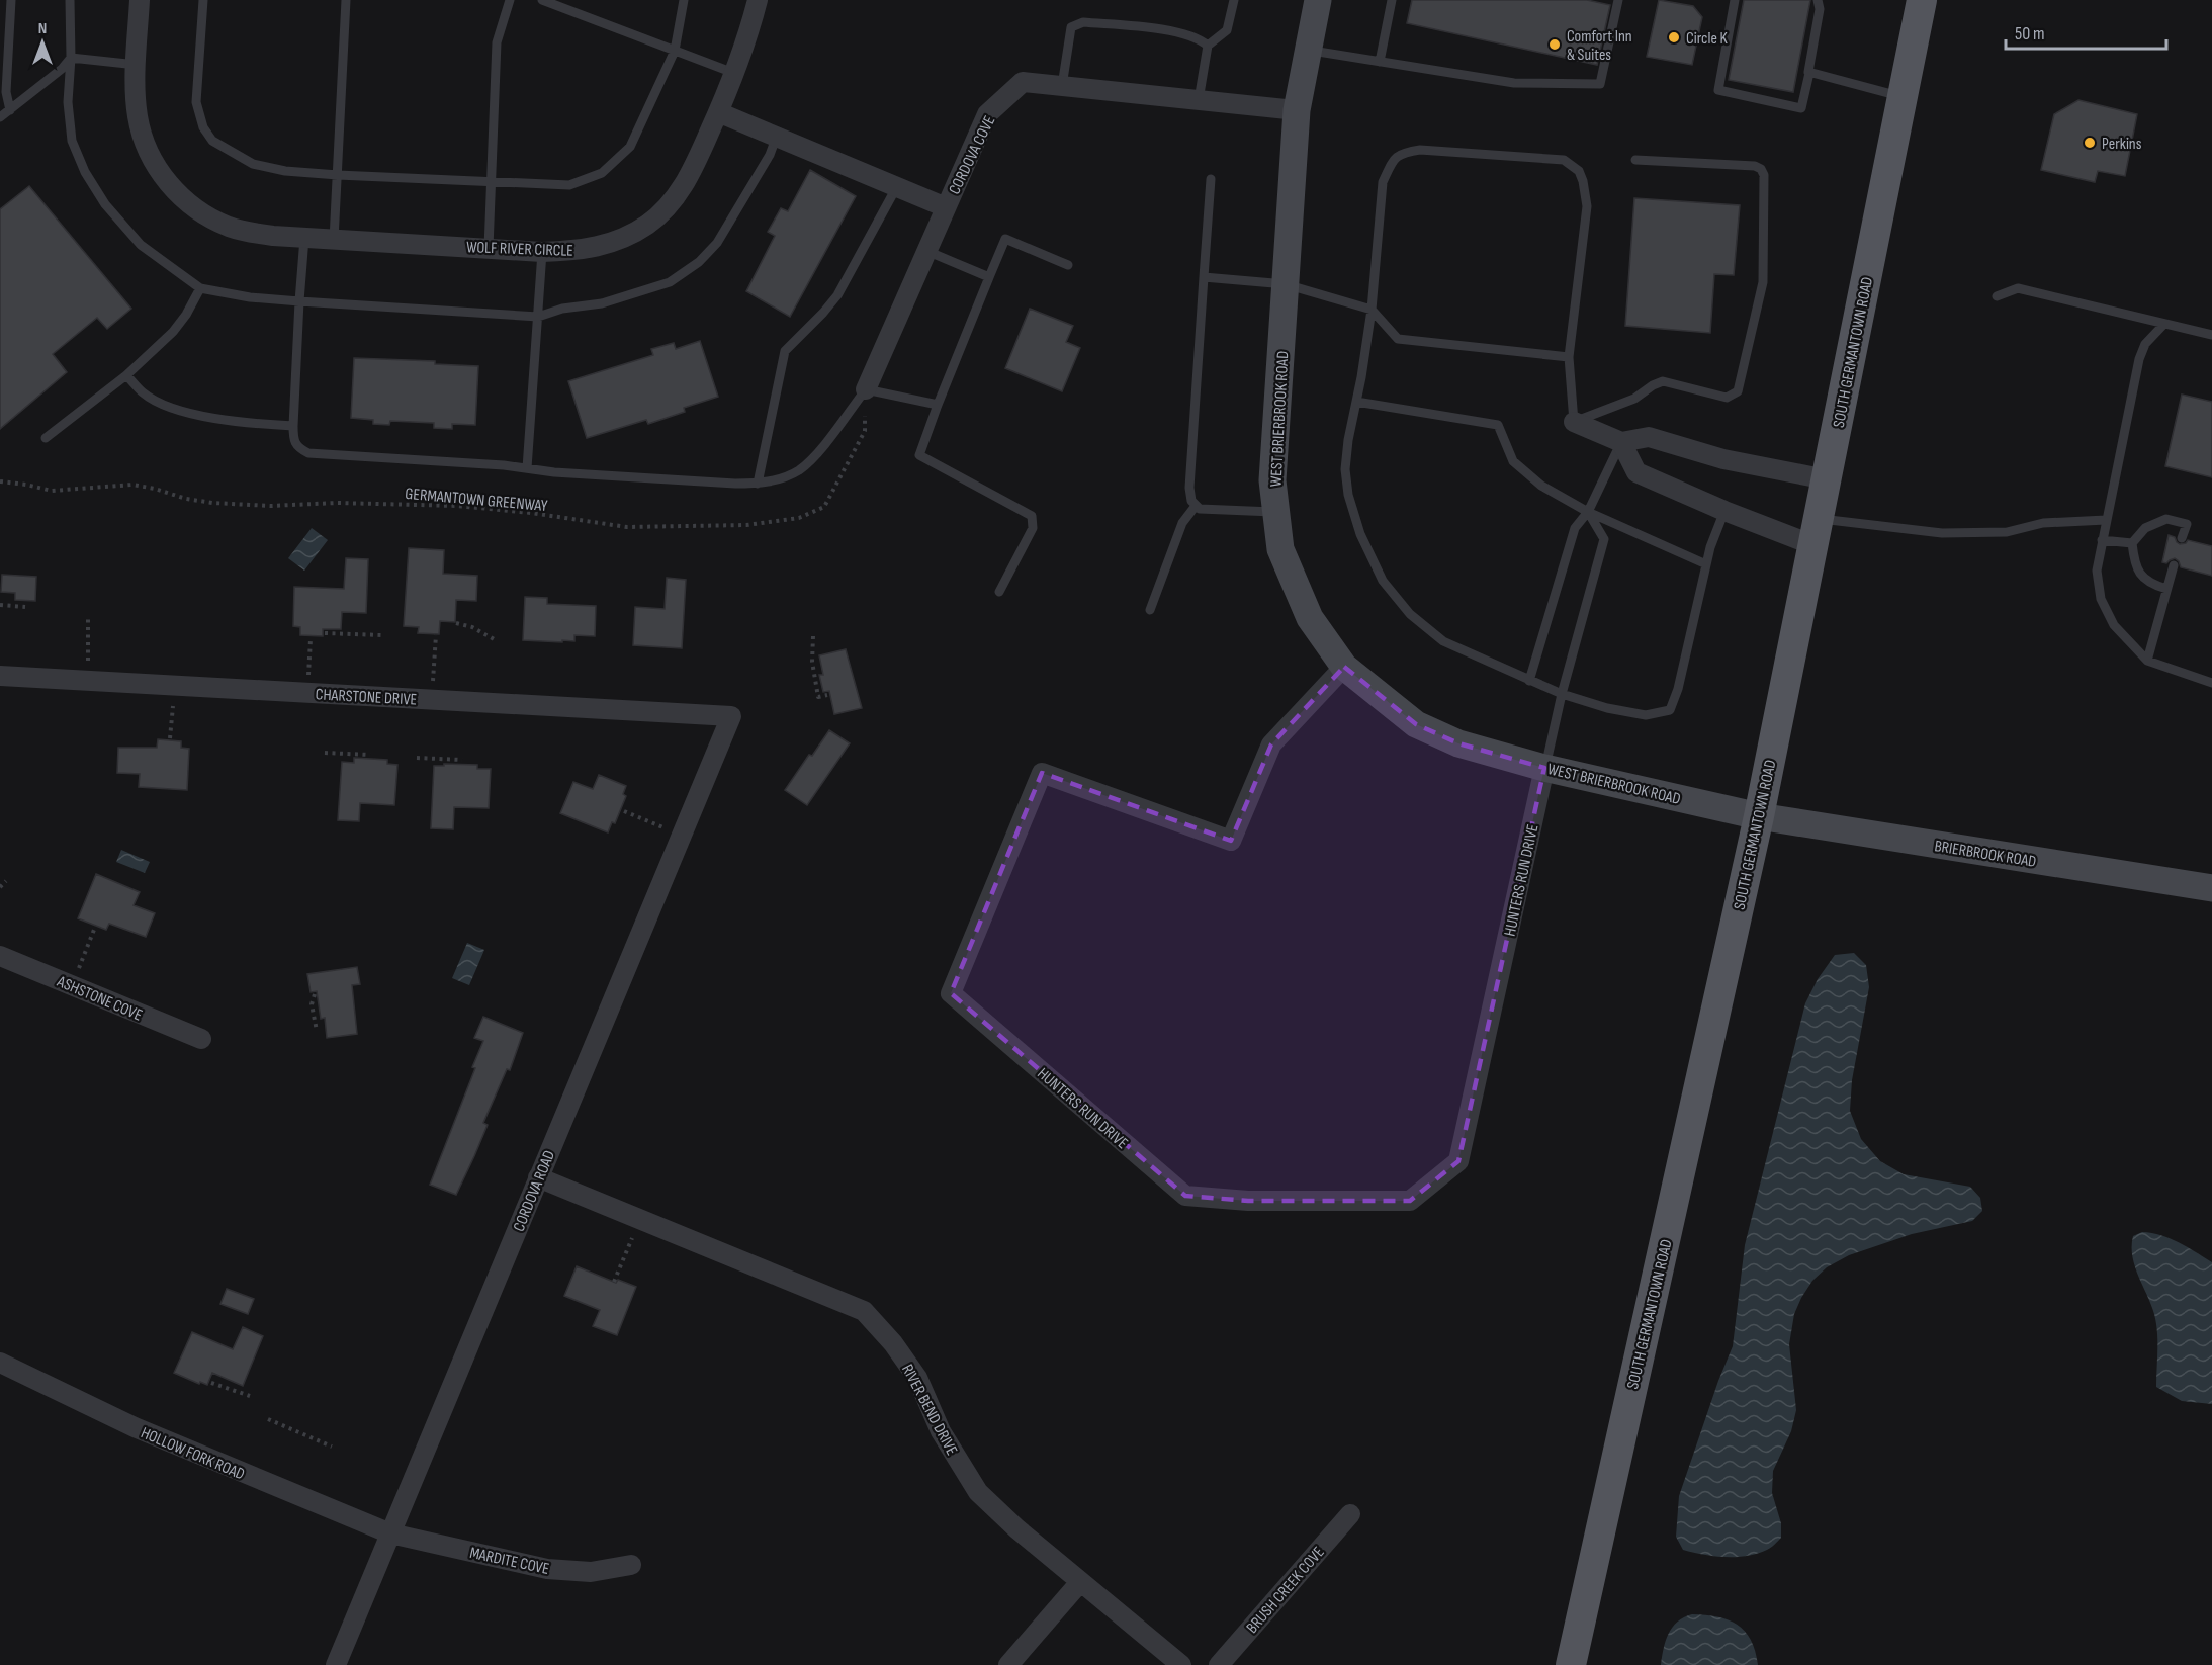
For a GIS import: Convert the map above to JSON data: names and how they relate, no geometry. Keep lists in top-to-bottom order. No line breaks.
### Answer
{"streets":{"main road":["SOUTH GERMANTOWN ROAD"],"street":["CORDOVA COVE","WOLF RIVER CIRCLE","WEST BRIERBROOK ROAD","CHARSTONE DRIVE","BRIERBROOK ROAD","HUNTERS RUN DRIVE","ASHSTONE COVE","CORDOVA ROAD","RIVER BEND DRIVE","HOLLOW FORK ROAD","MARDITE COVE","BRUSH CREEK COVE"],"path":["GERMANTOWN GREENWAY"]},"crossings":[["CORDOVA COVE","WEST BRIERBROOK ROAD"],["CORDOVA COVE","GERMANTOWN GREENWAY"],["SOUTH GERMANTOWN ROAD","WEST BRIERBROOK ROAD"],["SOUTH GERMANTOWN ROAD","BRIERBROOK ROAD"],["WEST BRIERBROOK ROAD","BRIERBROOK ROAD"],["WEST BRIERBROOK ROAD","HUNTERS RUN DRIVE"],["CHARSTONE DRIVE","CORDOVA ROAD"],["CORDOVA ROAD","RIVER BEND DRIVE"],["CORDOVA ROAD","HOLLOW FORK ROAD"],["CORDOVA ROAD","MARDITE COVE"],["HOLLOW FORK ROAD","MARDITE COVE"]],"places":["Circle K","Comfort Inn & Suites","Perkins"],"scale_bar":"50 m","north":"top"}
